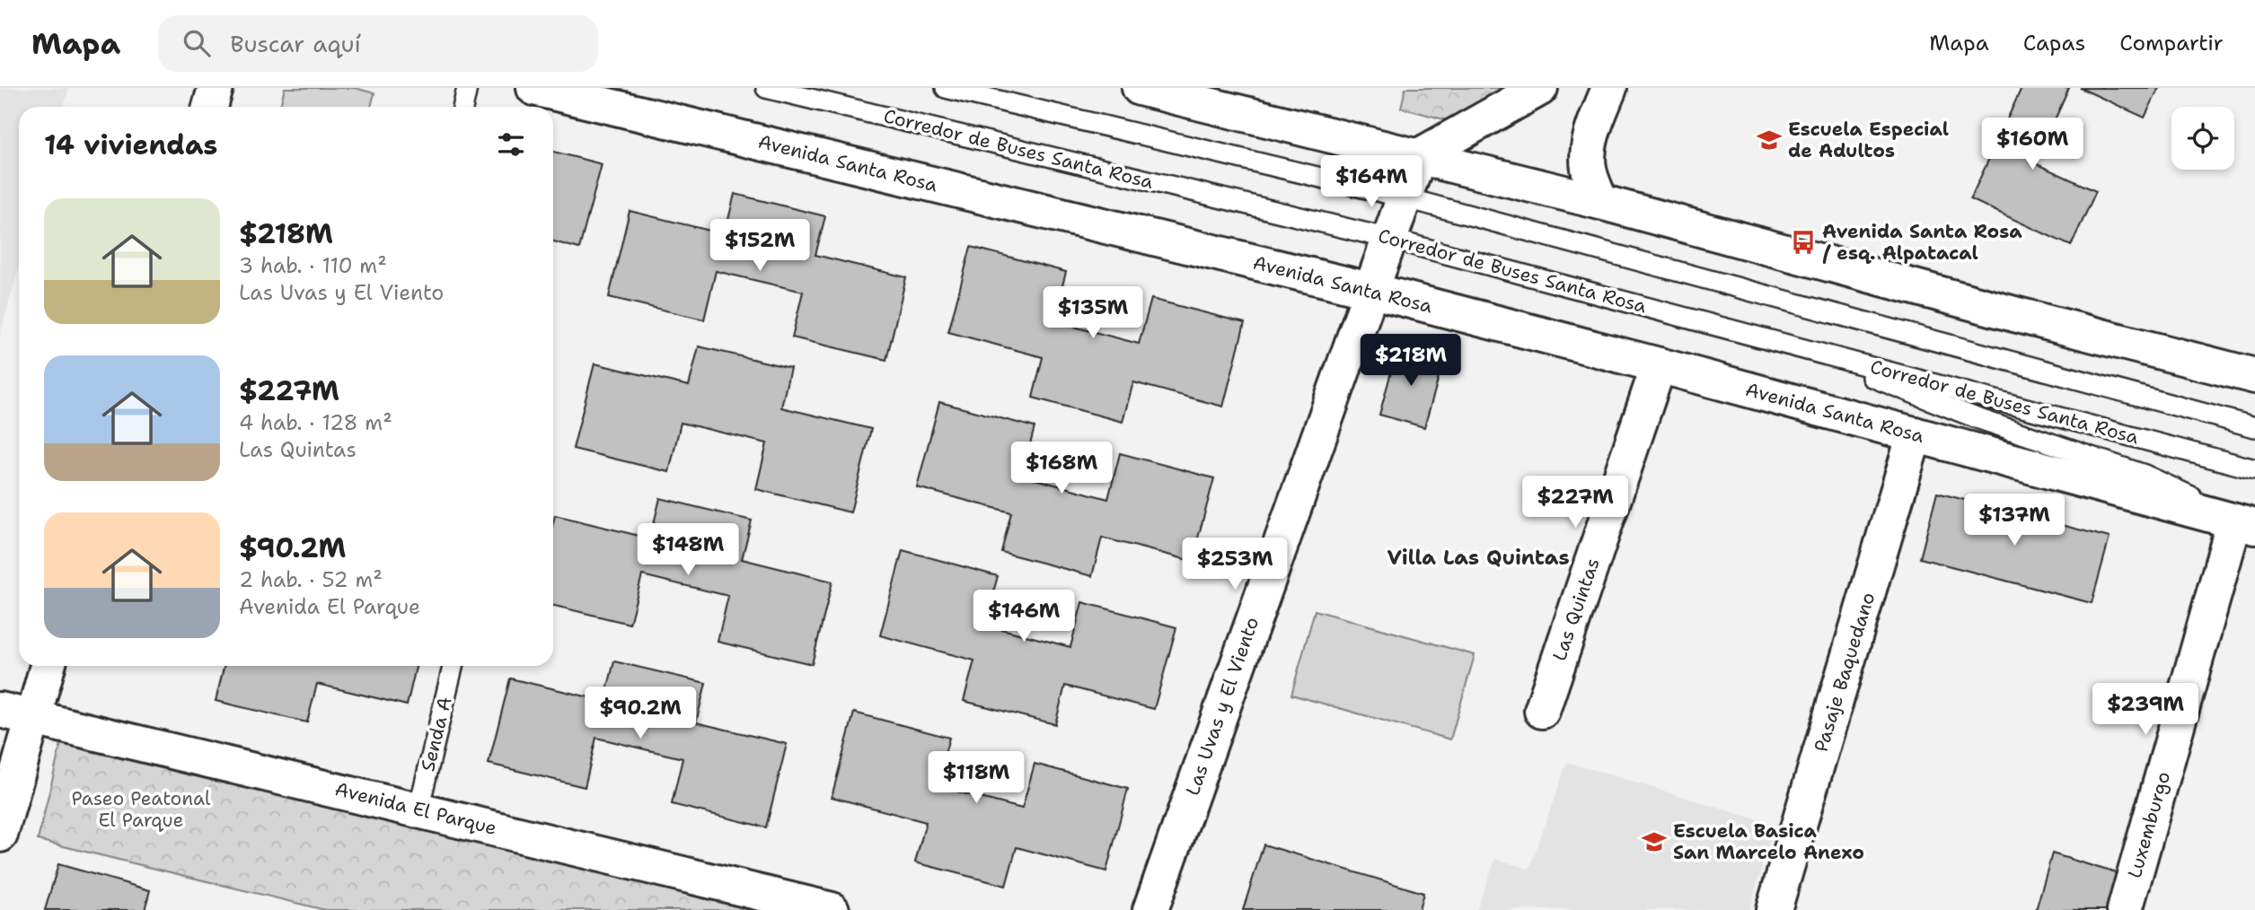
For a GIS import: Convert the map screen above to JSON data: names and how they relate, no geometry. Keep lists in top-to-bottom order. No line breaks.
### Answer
{"streets":{"street":["Avenida Santa Rosa","Las Quintas","Pasaje Baquedano","Las Uvas y El Viento","Avenida El Parque","Luxemburgo"],"lane":["Corredor de Buses Santa Rosa","Senda A"]},"crossings":[["Corredor de Buses Santa Rosa","Las Uvas y El Viento"],["Avenida Santa Rosa","Las Quintas"],["Avenida Santa Rosa","Pasaje Baquedano"],["Avenida Santa Rosa","Las Uvas y El Viento"],["Avenida Santa Rosa","Luxemburgo"],["Senda A","Avenida El Parque"]],"districts":["Villa Las Quintas"],"parks":["Paseo Peatonal El Parque"],"places":{"school or university":["Escuela Especial de Adultos","Escuela Basica San Marcelo Anexo"],"bus stop":["Avenida Santa Rosa / esq. Alpatacal"]},"page":{"header":"Mapa","search":"Buscar aquí","nav":["Mapa","Capas","Compartir"],"heading":"14 viviendas","price":["$160M","$164M","$152M","$135M","$218M","$168M","$227M","$137M","$148M","$253M","$146M","$239M","$90.2M","$118M"],"list":[{"name":"$218M","note":"3 hab. · 110 m² · Las Uvas y El Viento"},{"name":"$227M","note":"4 hab. · 128 m² · Las Quintas"},{"name":"$90.2M","note":"2 hab. · 52 m² · Avenida El Parque"}]}}
